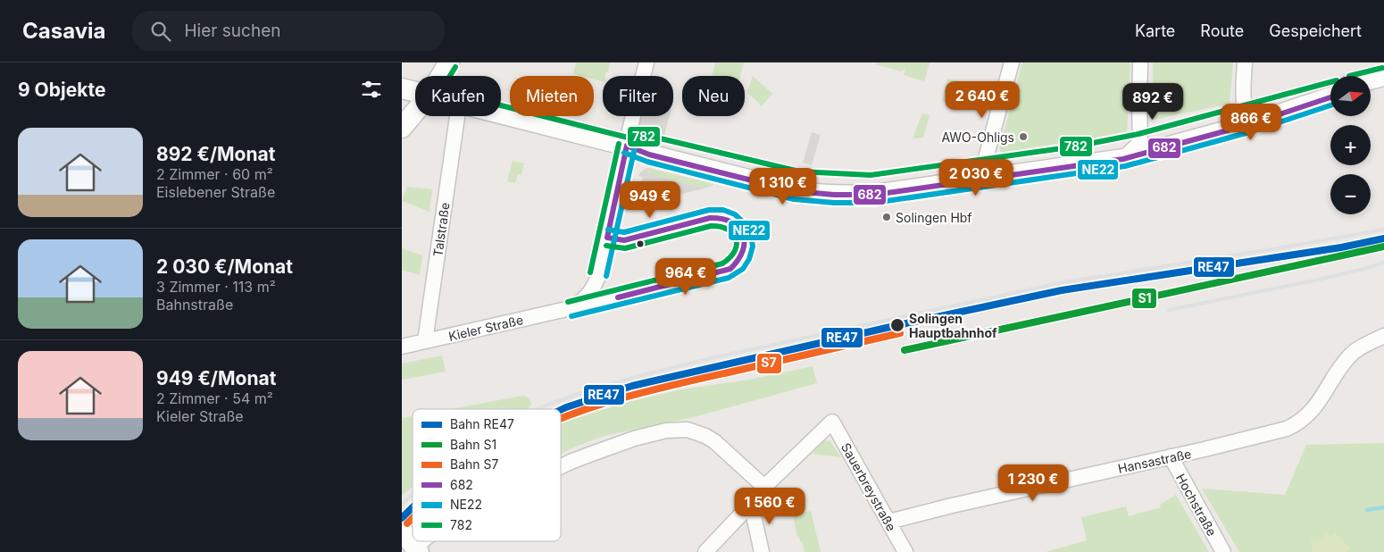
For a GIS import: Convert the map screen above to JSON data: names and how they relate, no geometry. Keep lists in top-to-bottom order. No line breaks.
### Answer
{"streets":{"street":["Talstraße","Kieler Straße","Hansastraße","Sauerbreystraße","Hochstraße"]},"crossings":[["Talstraße","Kieler Straße"],["Hansastraße","Sauerbreystraße"],["Hansastraße","Hochstraße"]],"places":["AWO-Ohligs","Solingen Hbf","Solingen Hauptbahnhof"],"lines":["transit line 782","transit line 682","transit line NE22","rail line RE47","rail line S1","rail line S7"],"legend":["Bahn RE47","Bahn S1","Bahn S7","682","NE22","782"],"north":"right","page":{"header":"Casavia","search":"Hier suchen","nav":["Karte","Route","Gespeichert"],"heading":"9 Objekte","map_buttons":["+","−"],"chip":["Kaufen","Mieten","Filter","Neu"],"price":["2 640 €","892 €","866 €","2 030 €","1 310 €","949 €","964 €","1 230 €","1 560 €"],"list":[{"name":"892 €/Monat","note":"2 Zimmer · 60 m² · Eislebener Straße"},{"name":"2 030 €/Monat","note":"3 Zimmer · 113 m² · Bahnstraße"},{"name":"949 €/Monat","note":"2 Zimmer · 54 m² · Kieler Straße"}]}}
